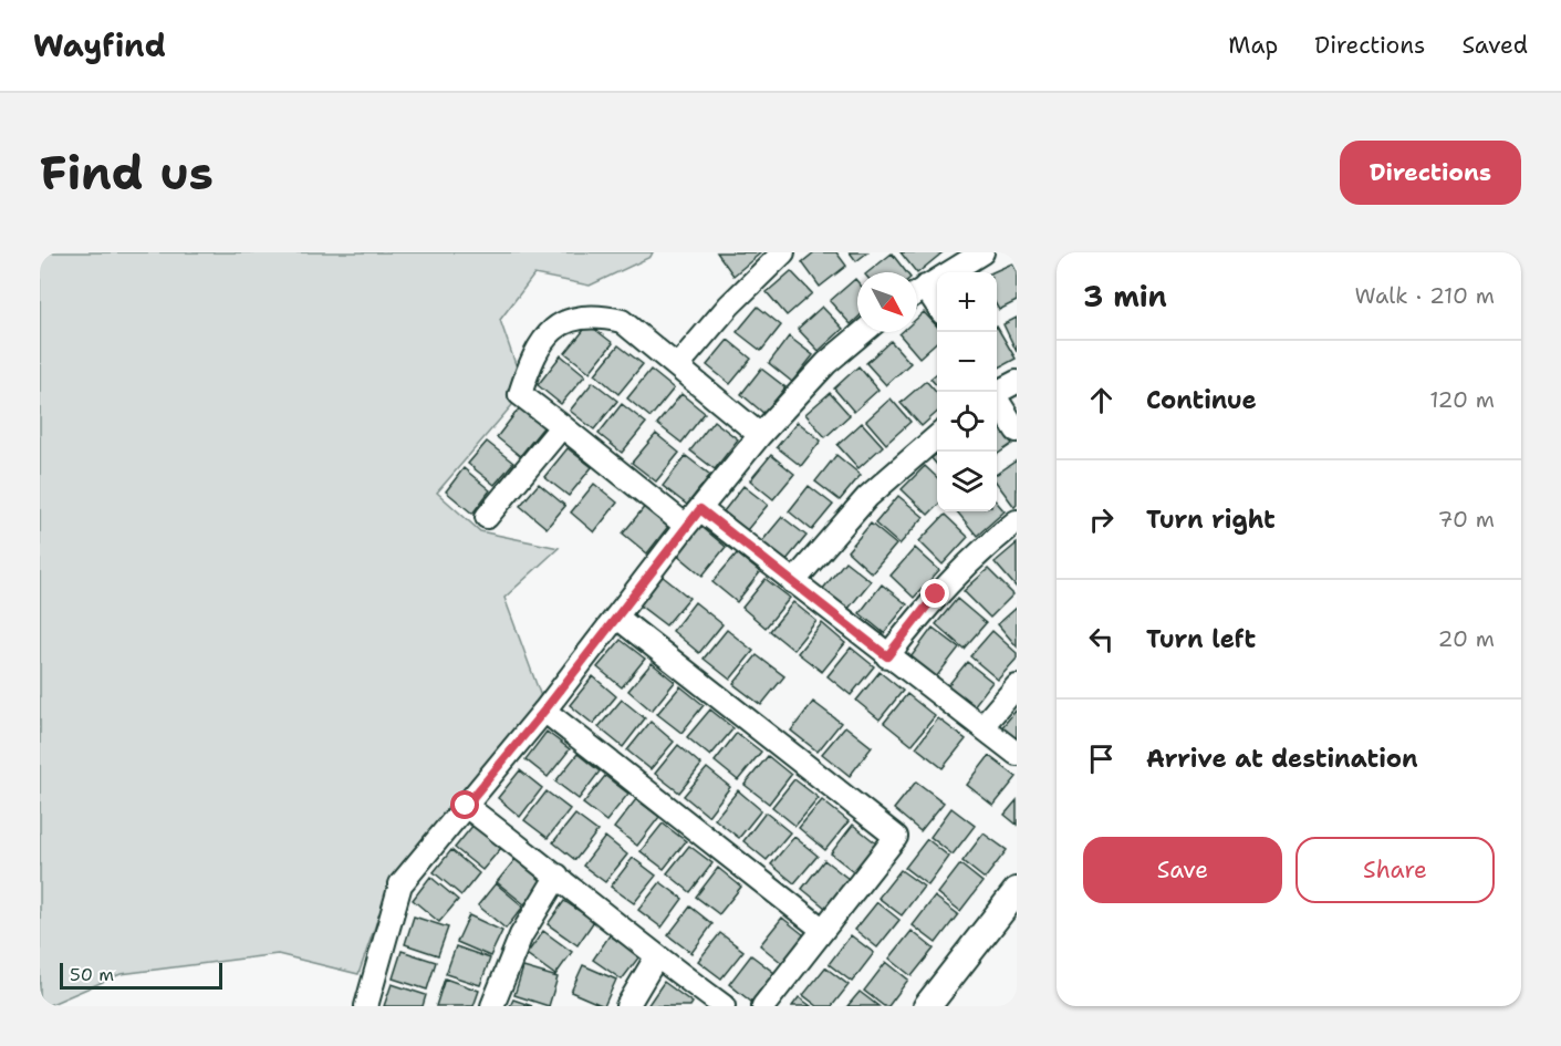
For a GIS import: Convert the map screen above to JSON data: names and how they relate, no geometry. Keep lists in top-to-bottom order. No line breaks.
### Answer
{"scale_bar":"50 m","north":"bottom right","page":{"header":"Wayfind","nav":["Map","Directions","Saved"],"buttons":["Directions",["Save","Share"]],"title":"Find us","heading":["3 min","Walk · 210 m"],"map_buttons":["+","−"],"list":[["Continue","120 m"],["Turn right","70 m"],["Turn left","20 m"],"Arrive at destination"],"scale":"50 m"}}
